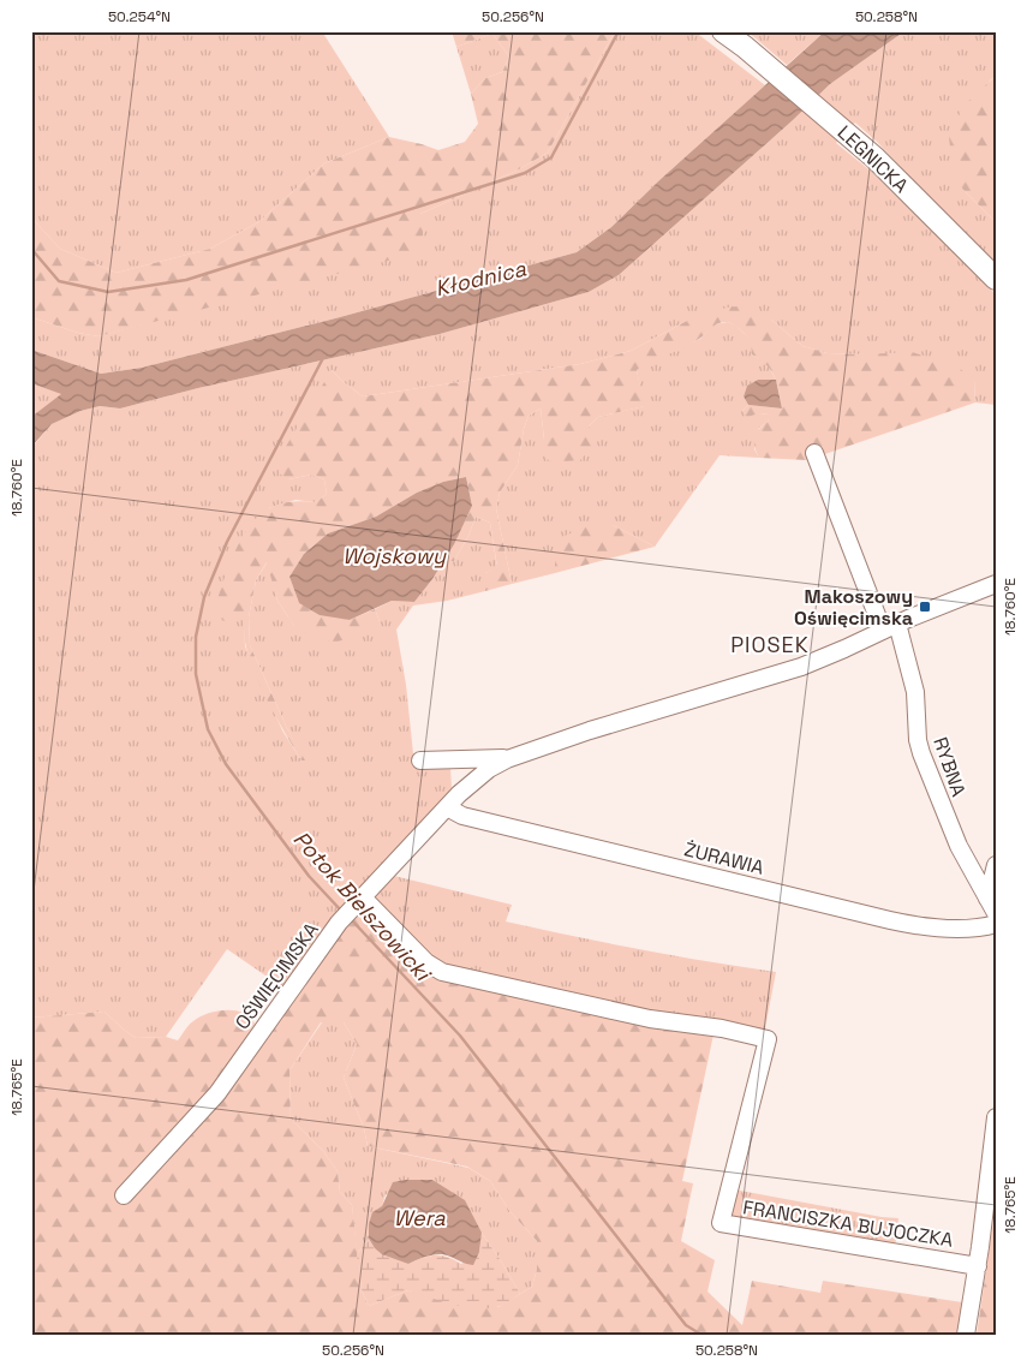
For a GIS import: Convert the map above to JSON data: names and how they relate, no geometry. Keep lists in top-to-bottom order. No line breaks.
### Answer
{"streets":{"main road":["LEGNICKA"],"street":["RYBNA","ŻURAWIA","OŚWIĘCIMSKA","FRANCISZKA BUJOCZKA"]},"crossings":[["RYBNA","OŚWIĘCIMSKA"],["ŻURAWIA","OŚWIĘCIMSKA"],["OŚWIĘCIMSKA","FRANCISZKA BUJOCZKA"]],"districts":["PIOSEK"],"water":["Kłodnica","Wojskowy","Potok Bielszowicki","Wera"],"places":{"transit":["Makoszowy Oświęcimska"]},"coordinates":["50.254°N","50.256°N","50.258°N","18.760°E","18.765°E"]}
